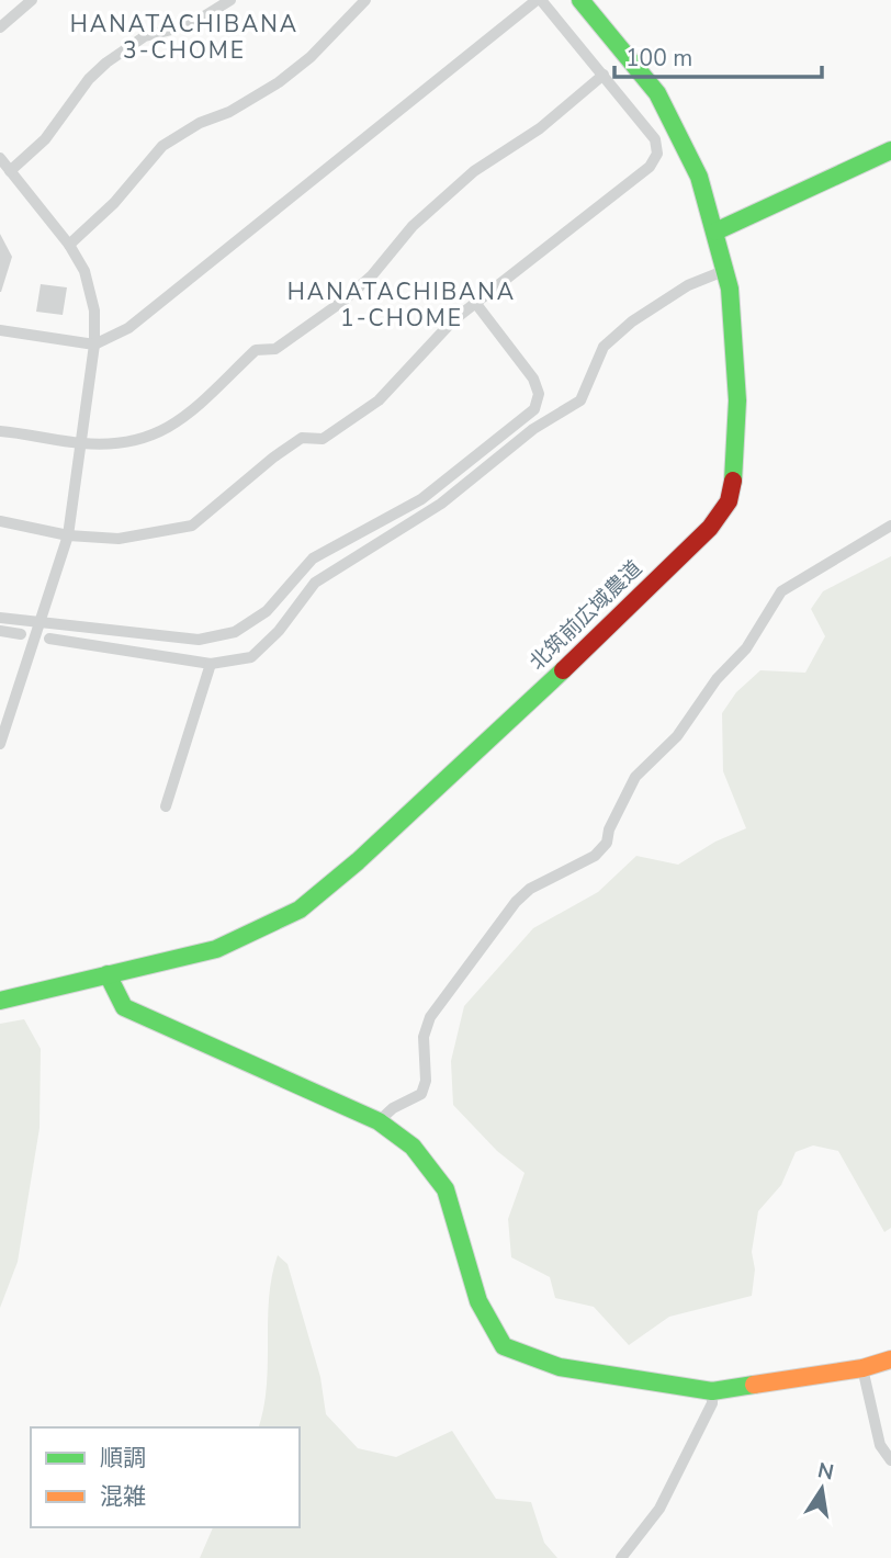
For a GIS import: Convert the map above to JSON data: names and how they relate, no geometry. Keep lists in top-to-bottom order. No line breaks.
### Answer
{"streets":{"street":["北筑前広域農道"]},"districts":["HANATACHIBANA 3-CHOME","HANATACHIBANA 1-CHOME"],"legend":["順調","混雑"],"scale_bar":"100 m","north":"top"}
